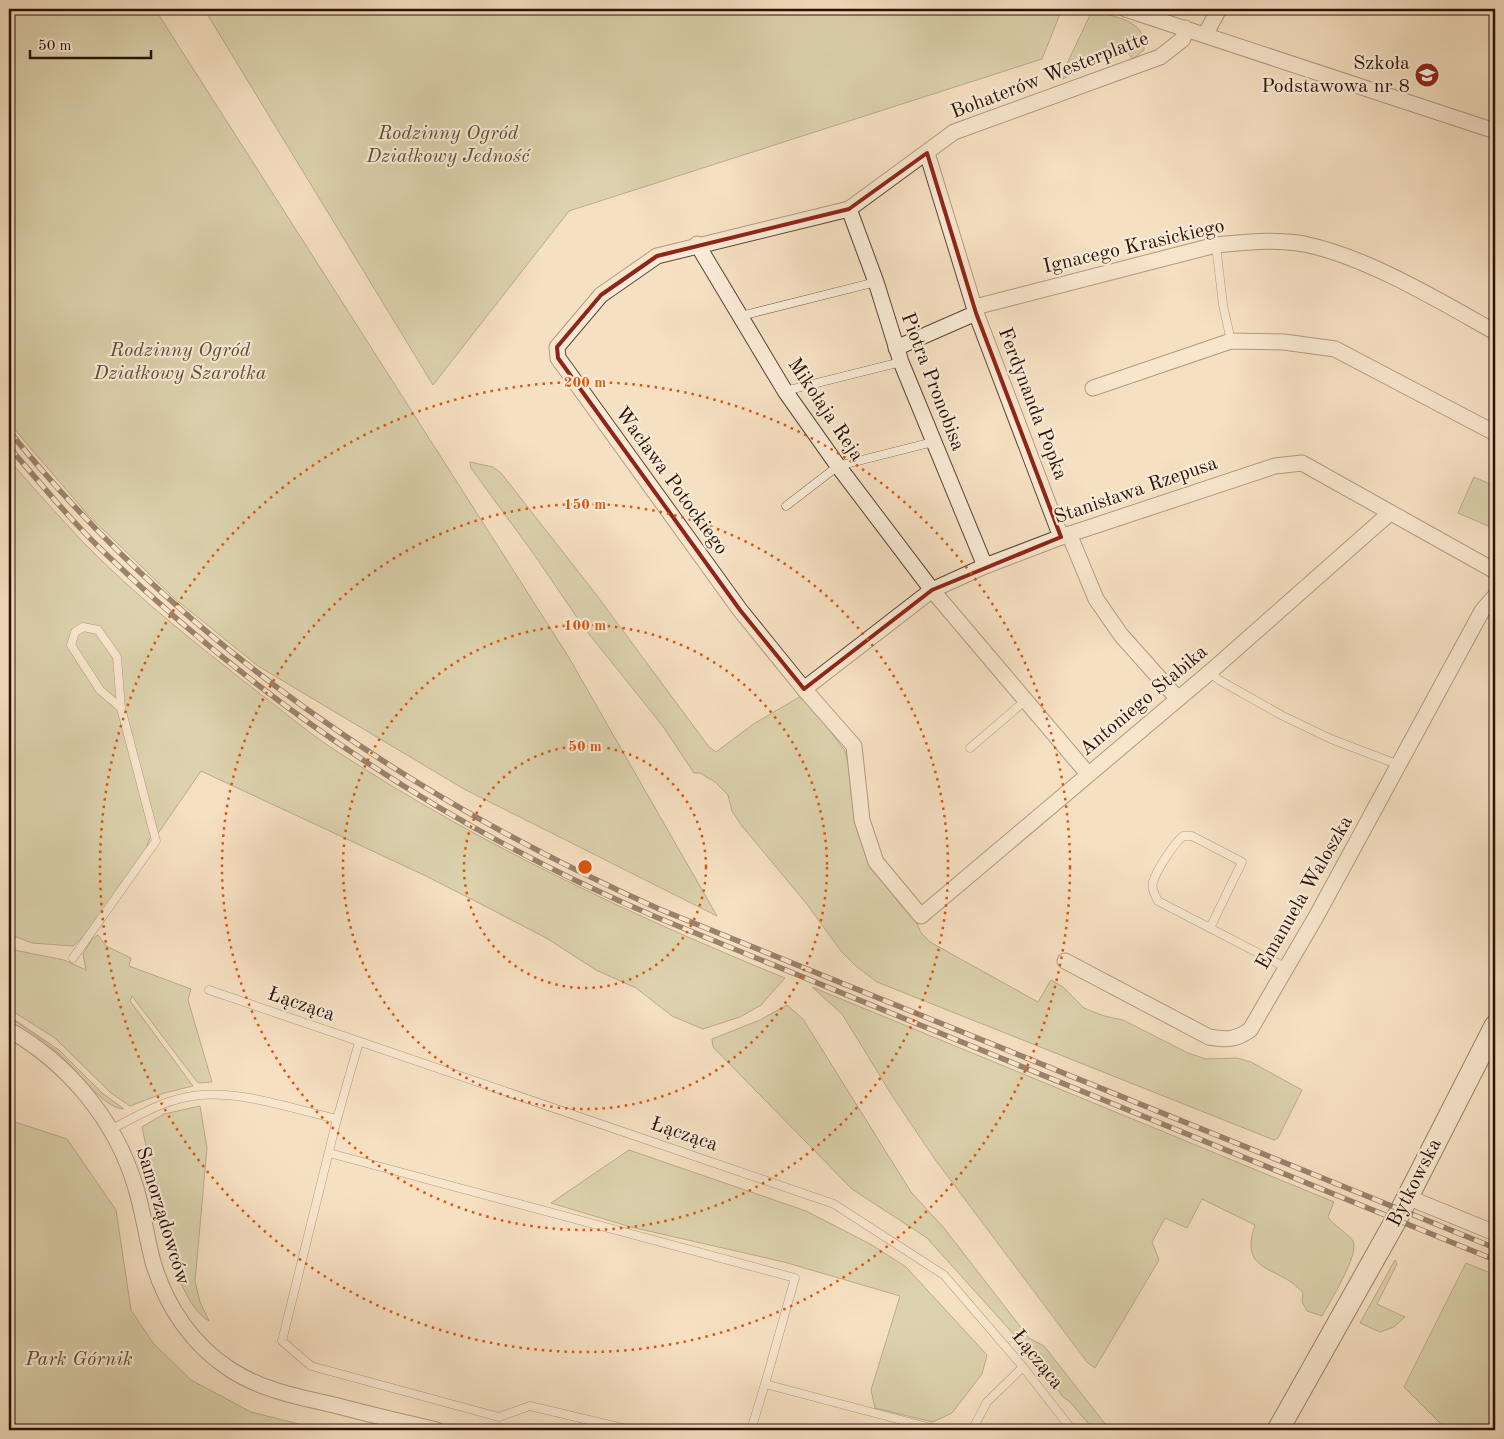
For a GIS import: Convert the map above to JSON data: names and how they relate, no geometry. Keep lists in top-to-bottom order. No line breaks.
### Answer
{"streets":{"street":["Bohaterów Westerplatte","Ignacego Krasickiego","Piotra Pronobisa","Ferdynanda Popka","Mikołaja Reja","Wacława Potockiego","Stanisława Rzepusa","Antoniego Stabika","Emanuela Waloszka","Bytkowska","Samorządowców"],"lane":["Łącząca"]},"crossings":[["Bohaterów Westerplatte","Piotra Pronobisa"],["Bohaterów Westerplatte","Ferdynanda Popka"],["Bohaterów Westerplatte","Wacława Potockiego"],["Ignacego Krasickiego","Piotra Pronobisa"],["Ignacego Krasickiego","Ferdynanda Popka"],["Piotra Pronobisa","Wacława Potockiego"],["Piotra Pronobisa","Stanisława Rzepusa"],["Ferdynanda Popka","Stanisława Rzepusa"],["Ferdynanda Popka","Antoniego Stabika"],["Mikołaja Reja","Wacława Potockiego"],["Mikołaja Reja","Stanisława Rzepusa"],["Mikołaja Reja","Antoniego Stabika"],["Wacława Potockiego","Stanisława Rzepusa"],["Wacława Potockiego","Antoniego Stabika"],["Stanisława Rzepusa","Antoniego Stabika"]],"parks":["Rodzinny Ogród Działkowy Jedność","Rodzinny Ogród Działkowy Szarotka","Park Górnik"],"places":{"school or university":["Szkoła Podstawowa nr 8"]},"scale_bar":"50 m","rings":["200 m","150 m","100 m","50 m"]}
